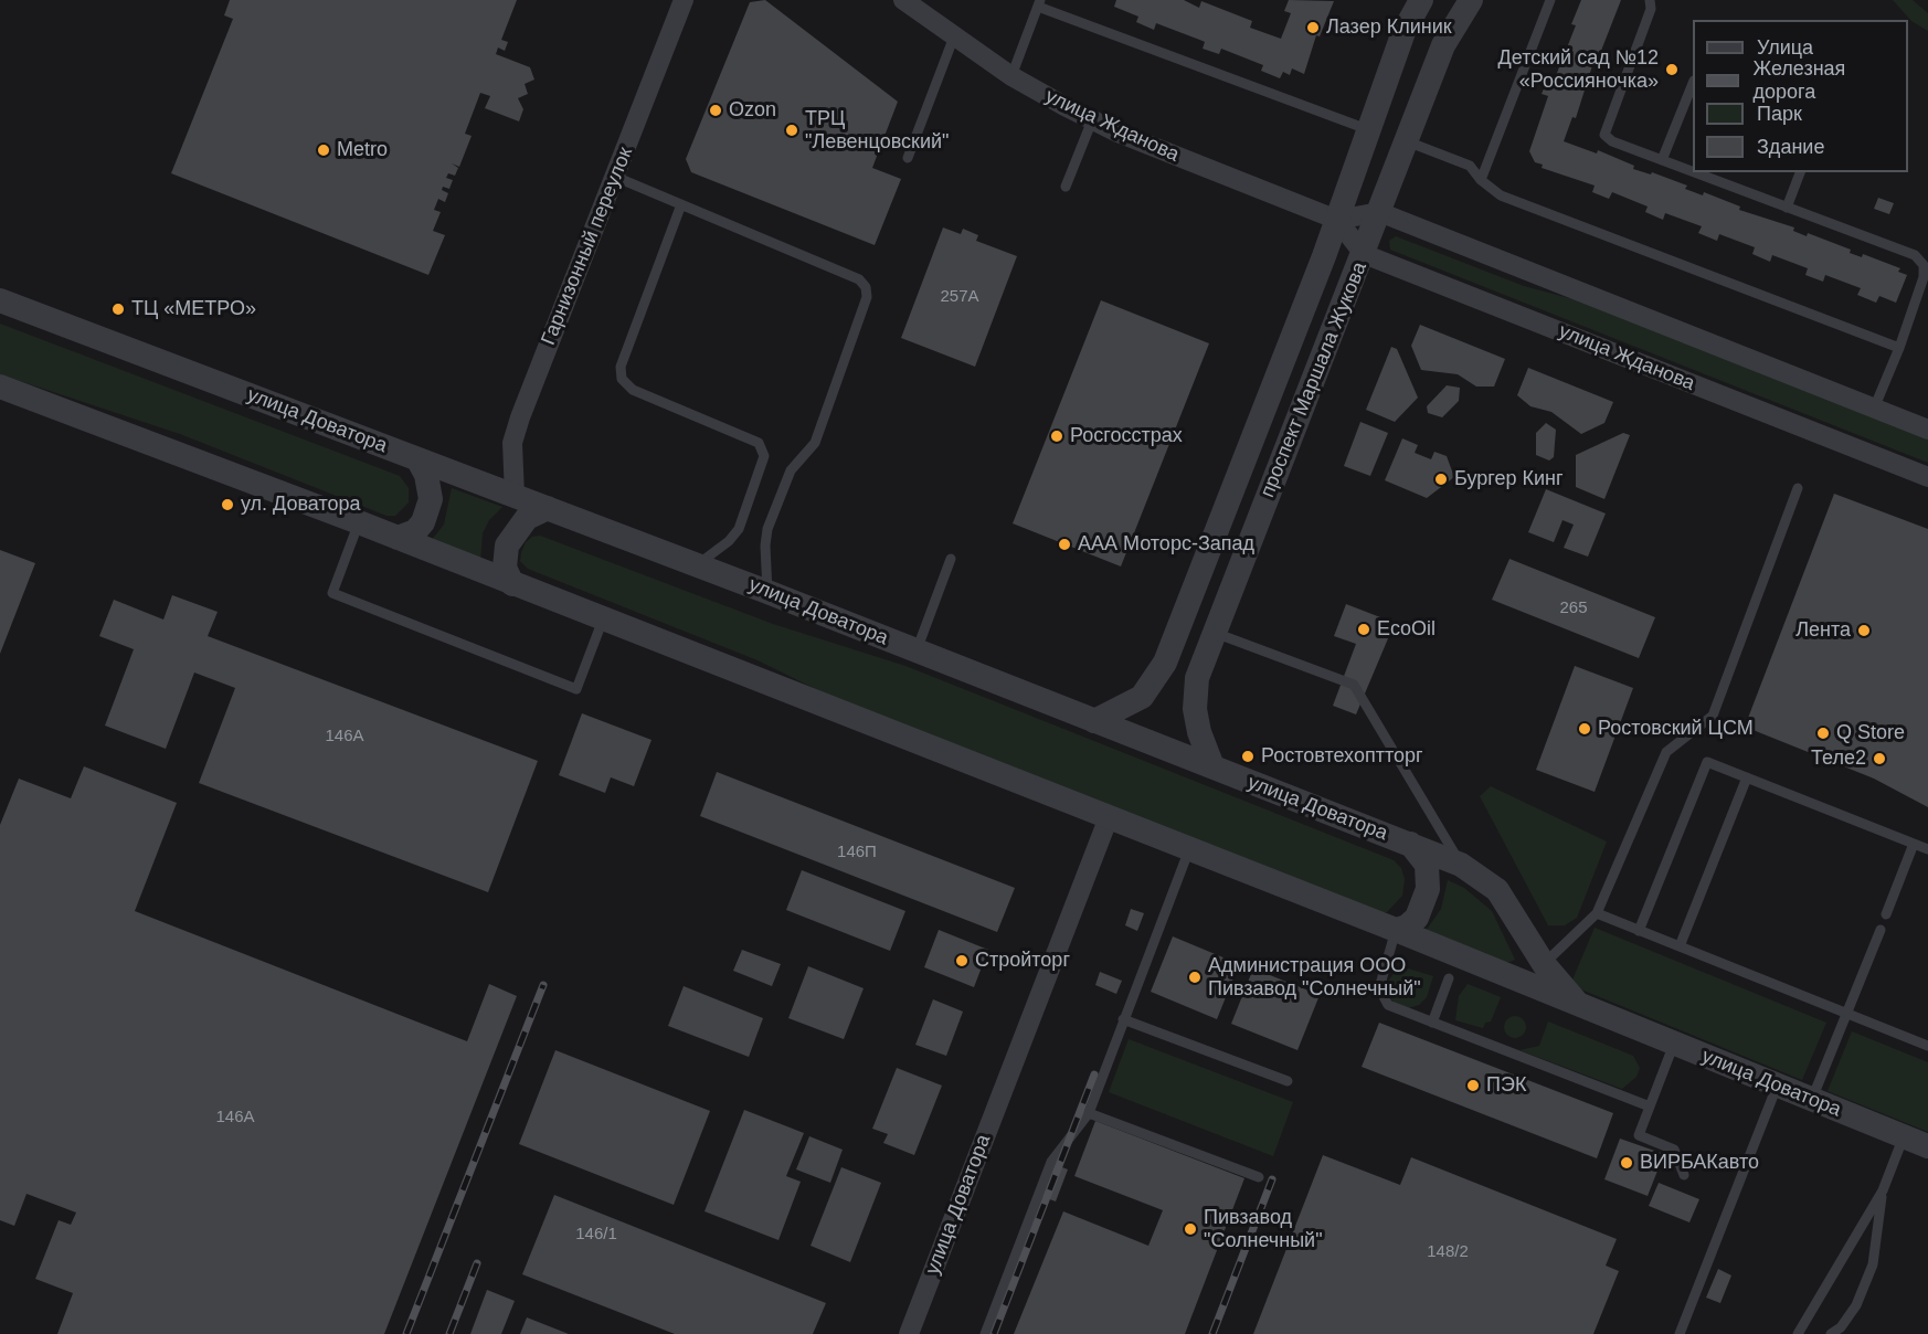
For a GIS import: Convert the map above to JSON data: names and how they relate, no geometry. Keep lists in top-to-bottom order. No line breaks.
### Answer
{"streets":{"street":["улица Жданова","Гарнизонный переулок","проспект Маршала Жукова","улица Доватора"]},"crossings":[["улица Жданова","проспект Маршала Жукова"],["Гарнизонный переулок","улица Доватора"],["проспект Маршала Жукова","улица Доватора"]],"places":["Лазер Клиник","Детский сад №12 «Россияночка»","Ozon","ТРЦ \"Левенцовский\"","Metro","ТЦ «МЕТРО»","Росгосстрах","Бургер Кинг","ул. Доватора","ААА Моторс-Запад","EcoOil","Лента","Ростовский ЦСМ","Q Store","Ростовтехоптторг","Теле2","Стройторг","Администрация ООО Пивзавод \"Солнечный\"","ПЭК","ВИРБАКавто","Пивзавод \"Солнечный\""],"house_numbers":["257А","265","146А","146П","146А","146/1","148/2"],"legend":["Улица","Железная дорога","Парк","Здание"]}
